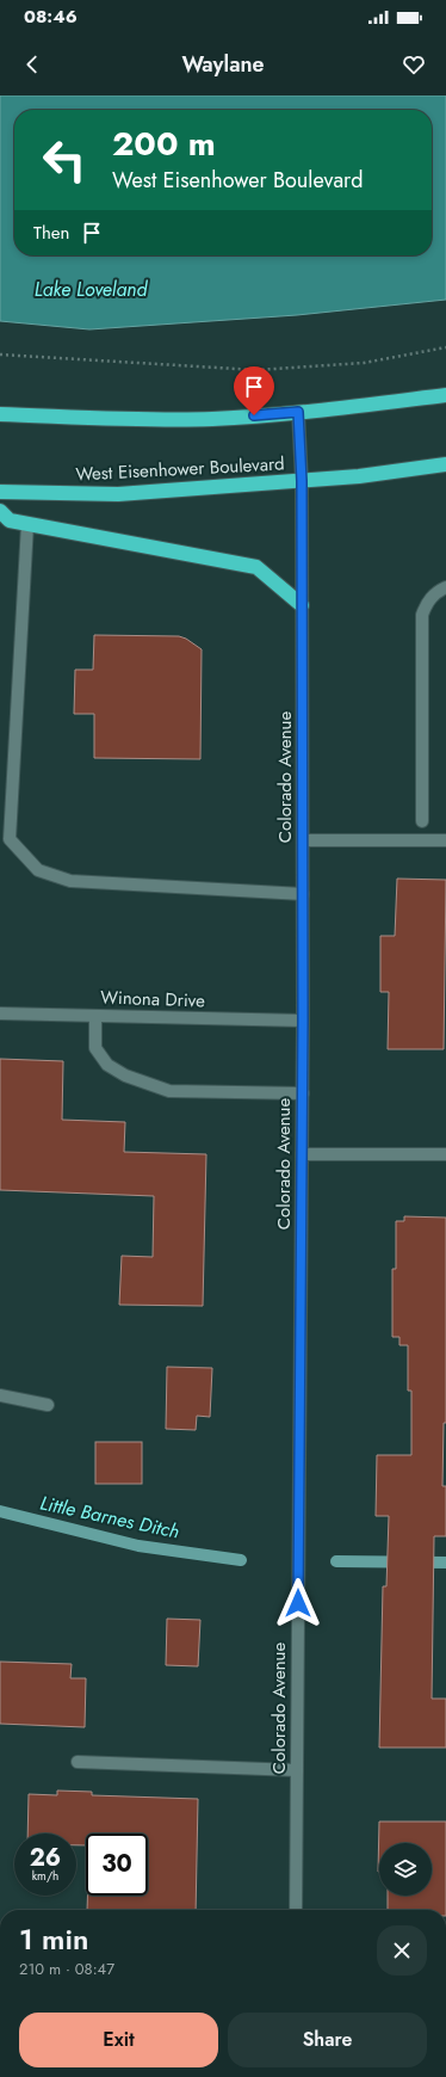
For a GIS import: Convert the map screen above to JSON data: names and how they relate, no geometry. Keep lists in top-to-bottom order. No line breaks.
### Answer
{"streets":{"highway":["West Eisenhower Boulevard"],"street":["Colorado Avenue","Winona Drive"]},"crossings":[["West Eisenhower Boulevard","Colorado Avenue"],["Colorado Avenue","Winona Drive"]],"water":["Lake Loveland","Little Barnes Ditch"],"page":{"status":"08:46","header":"Waylane","turn":["200 m","West Eisenhower Boulevard"],"then":"Then","speed":"26 km/h","limit":"30","heading":["1 min","210 m · 08:47"],"buttons":["Exit","Share"]}}
